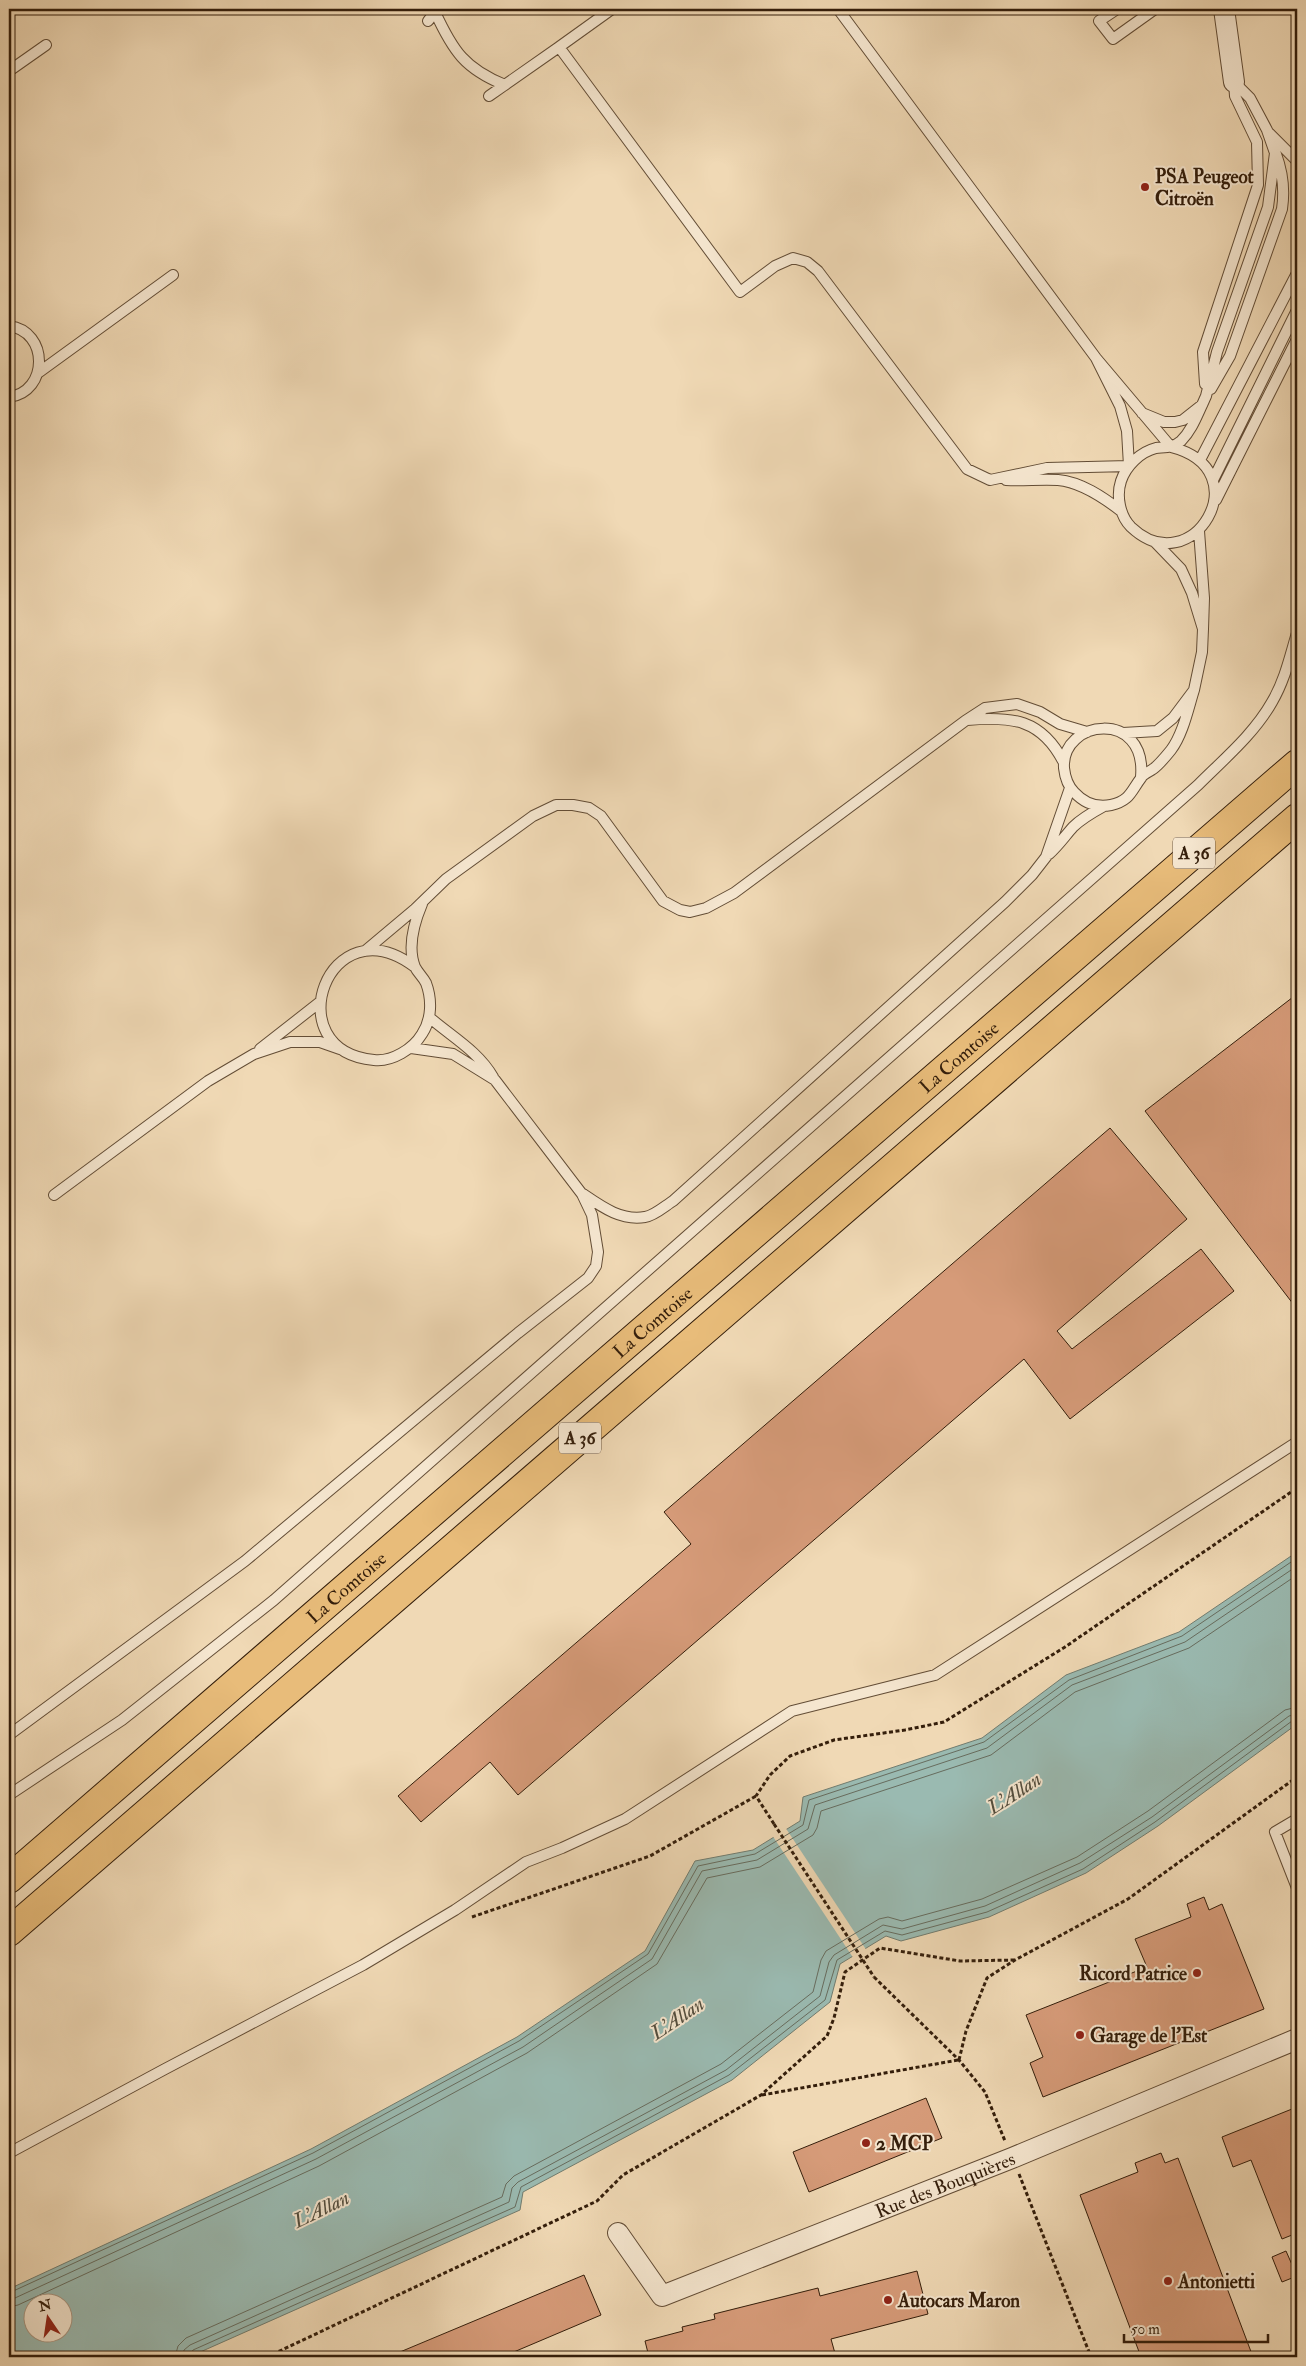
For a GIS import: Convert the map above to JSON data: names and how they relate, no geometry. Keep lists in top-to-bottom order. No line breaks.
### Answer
{"streets":{"highway":["A 36","La Comtoise"],"street":["Rue des Bouquières"]},"water":["L'Allan"],"places":["PSA Peugeot Citroën","Ricord Patrice","Garage de l'Est","2 MCP","Antonietti","Autocars Maron"],"scale_bar":"50 m","north":"top"}
